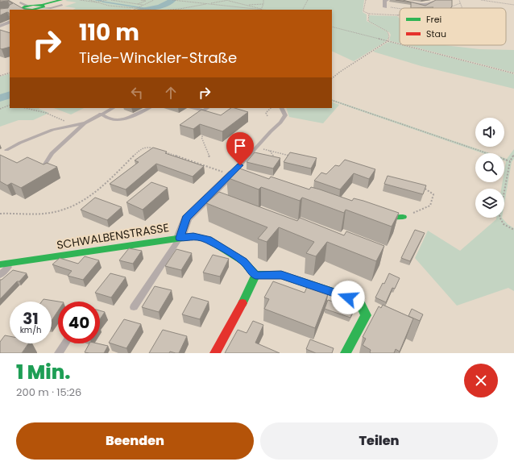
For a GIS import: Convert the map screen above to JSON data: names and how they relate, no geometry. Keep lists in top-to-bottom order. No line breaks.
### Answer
{"streets":{"street":["SCHWALBENSTRASSE"]},"legend":["Frei","Stau"],"page":{"turn":["110 m","Tiele-Winckler-Straße"],"speed":"31 km/h","limit":"40","heading":["1 Min.","200 m · 15:26"],"buttons":["Beenden","Teilen"]}}
